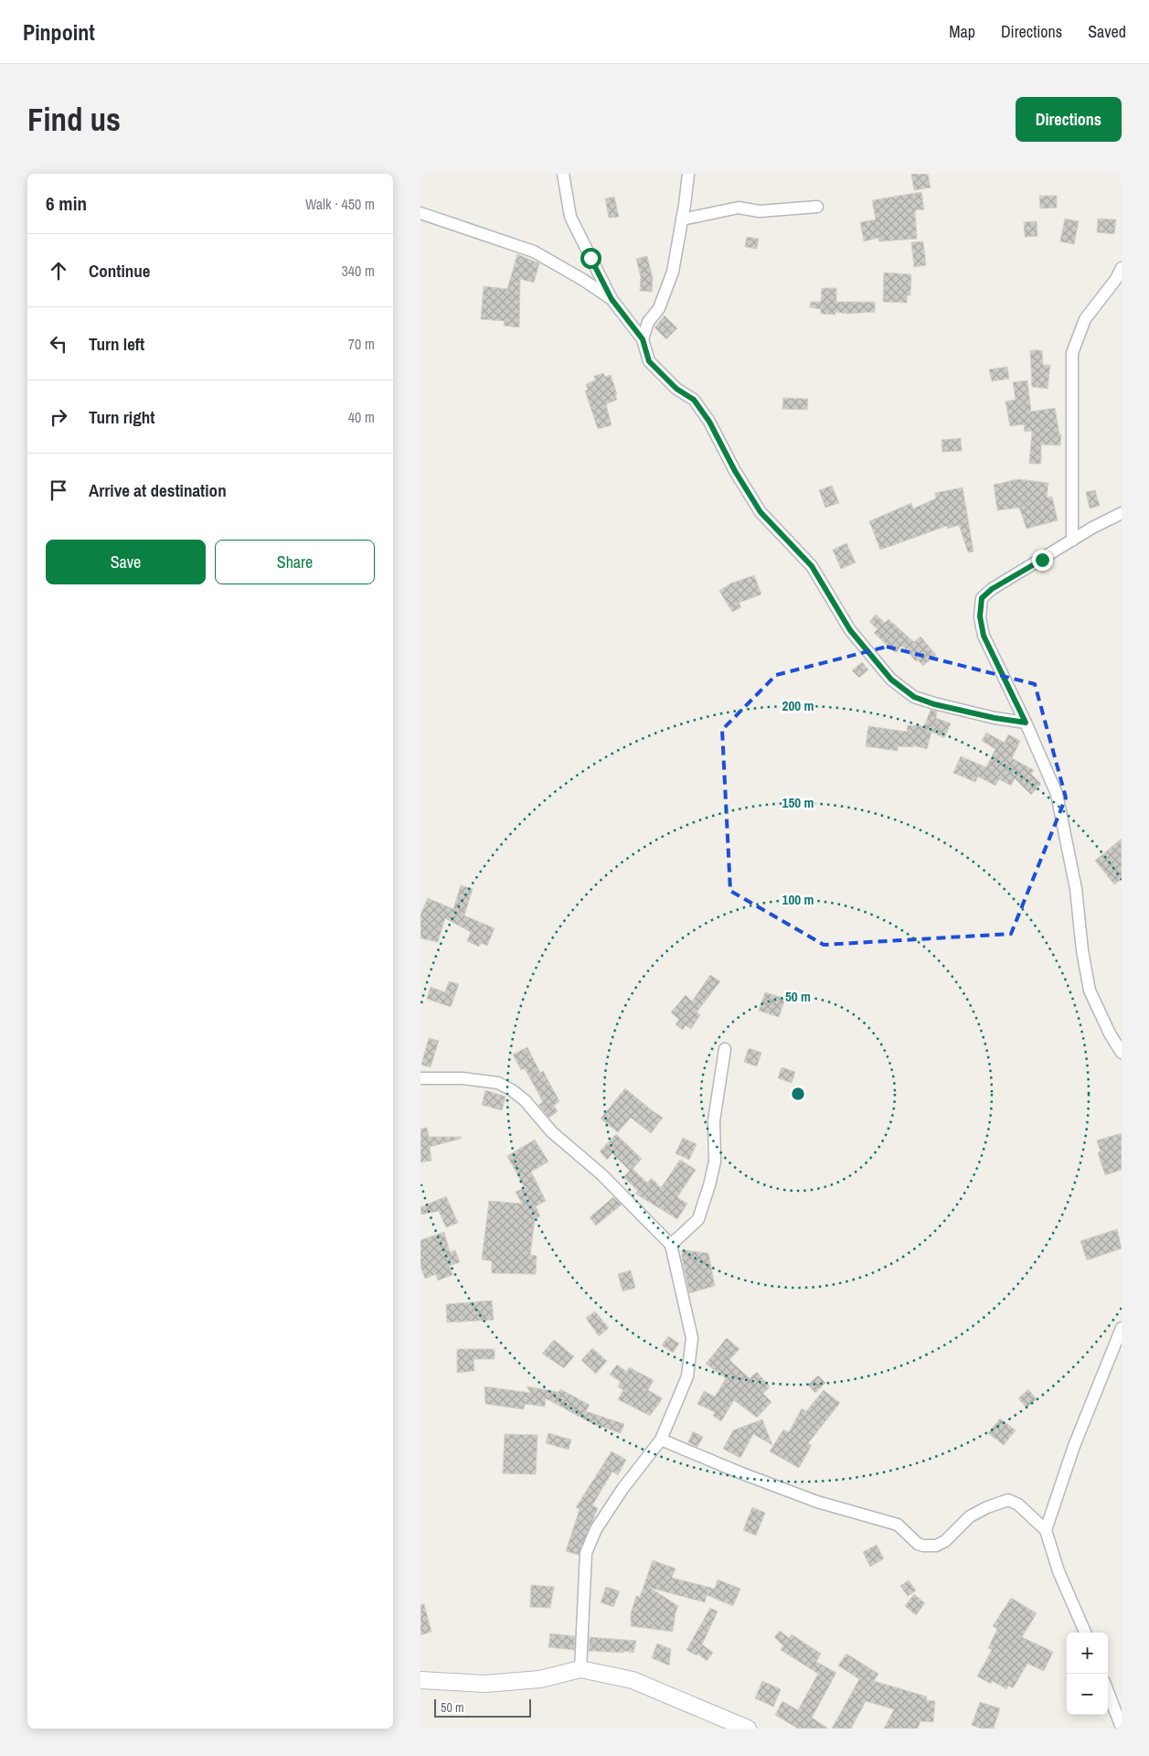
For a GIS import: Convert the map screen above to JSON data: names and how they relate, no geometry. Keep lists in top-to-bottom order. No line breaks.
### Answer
{"scale_bar":"50 m","page":{"header":"Pinpoint","nav":["Map","Directions","Saved"],"buttons":["Directions",["Save","Share"]],"title":"Find us","heading":["6 min","Walk · 450 m"],"list":[["Continue","340 m"],["Turn left","70 m"],["Turn right","40 m"],"Arrive at destination"],"map_buttons":["+","−"],"scale":"50 m"},"rings":["200 m","150 m","100 m","50 m"]}
